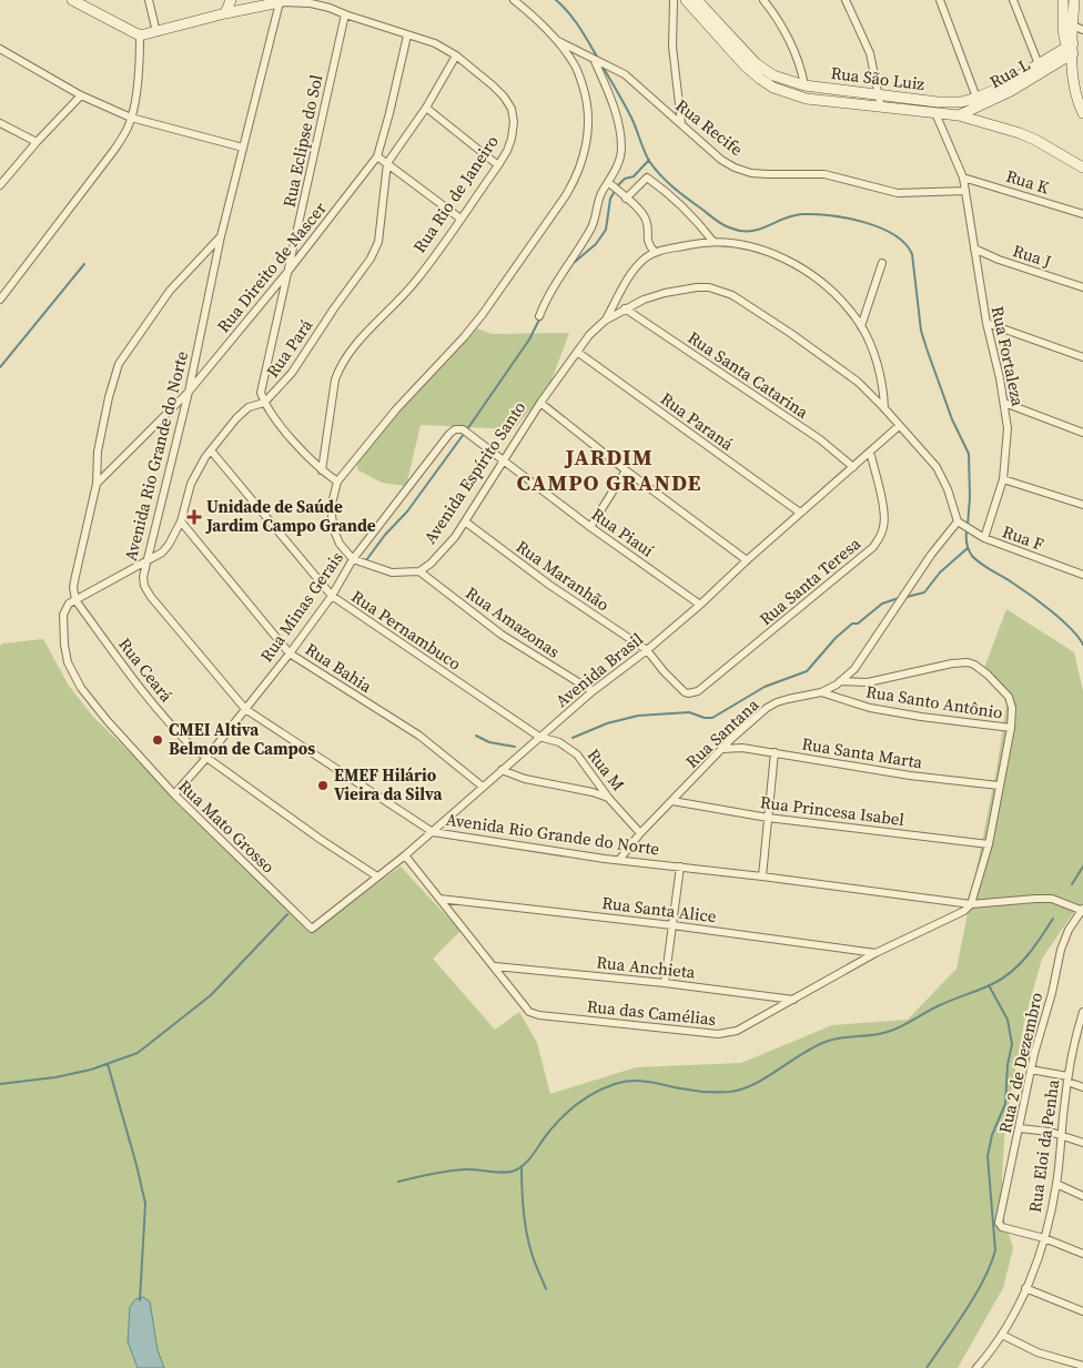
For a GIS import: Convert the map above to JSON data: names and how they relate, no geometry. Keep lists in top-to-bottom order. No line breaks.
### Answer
{"streets":{"street":["Rua L","Rua São Luiz","Rua Recife","Rua Eclipse do Sol","Rua K","Rua Rio de Janeiro","Rua J","Rua Direito de Nascer","Rua Pará","Rua Fortaleza","Rua Santa Catarina","Rua Paraná","Avenida Rio Grande do Norte","Avenida Espírito Santo","Rua Piauí","Rua F","Rua Maranhão","Rua Santa Teresa","Rua Minas Gerais","Rua Amazonas","Rua Pernambuco","Rua Bahia","Rua Ceará","Avenida Brasil","Rua Santo Antônio","Rua Santana","Rua Santa Marta","Rua M","Rua Princesa Isabel","Rua Mato Grosso","Rua Santa Alice","Rua Anchieta","Rua das Camélias","Rua 2 de Dezembro","Rua Eloi da Penha"]},"crossings":[["Rua L","Rua São Luiz"],["Rua São Luiz","Rua K"],["Rua São Luiz","Rua Fortaleza"],["Rua Recife","Rua Fortaleza"],["Rua Eclipse do Sol","Rua Rio de Janeiro"],["Rua Eclipse do Sol","Rua Direito de Nascer"],["Rua Eclipse do Sol","Rua Pará"],["Rua K","Rua Fortaleza"],["Rua Rio de Janeiro","Rua Direito de Nascer"],["Rua Rio de Janeiro","Rua Pará"],["Rua Rio de Janeiro","Avenida Rio Grande do Norte"],["Rua J","Rua Fortaleza"],["Rua Direito de Nascer","Avenida Rio Grande do Norte"],["Rua Pará","Avenida Rio Grande do Norte"],["Rua Pará","Rua Pernambuco"],["Rua Pará","Rua Bahia"],["Rua Pará","Rua Ceará"],["Rua Pará","Rua Mato Grosso"],["Rua Fortaleza","Rua F"],["Rua Santa Catarina","Avenida Espírito Santo"],["Rua Santa Catarina","Avenida Brasil"],["Rua Paraná","Avenida Espírito Santo"],["Rua Paraná","Avenida Brasil"],["Avenida Rio Grande do Norte","Rua Minas Gerais"],["Avenida Rio Grande do Norte","Avenida Brasil"],["Avenida Rio Grande do Norte","Rua Santana"],["Avenida Rio Grande do Norte","Rua das Camélias"],["Avenida Rio Grande do Norte","Rua 2 de Dezembro"],["Avenida Espírito Santo","Rua Piauí"],["Avenida Espírito Santo","Rua F"],["Avenida Espírito Santo","Rua Maranhão"],["Avenida Espírito Santo","Rua Amazonas"],["Avenida Espírito Santo","Avenida Brasil"],["Avenida Espírito Santo","Rua Santana"],["Rua Piauí","Rua Minas Gerais"],["Rua Piauí","Avenida Brasil"],["Rua F","Rua Santana"],["Rua Maranhão","Rua Santa Teresa"],["Rua Maranhão","Avenida Brasil"],["Rua Santa Teresa","Avenida Brasil"],["Rua Minas Gerais","Rua Pernambuco"],["Rua Minas Gerais","Rua Bahia"],["Rua Minas Gerais","Rua Ceará"],["Rua Minas Gerais","Rua Mato Grosso"],["Rua Amazonas","Avenida Brasil"],["Rua Pernambuco","Avenida Brasil"],["Rua Pernambuco","Rua M"],["Rua Bahia","Avenida Brasil"],["Rua Ceará","Avenida Brasil"],["Rua Ceará","Rua Mato Grosso"],["Avenida Brasil","Rua M"],["Avenida Brasil","Rua Mato Grosso"],["Avenida Brasil","Rua das Camélias"],["Rua Santo Antônio","Rua Santana"],["Rua Santana","Rua Santa Marta"],["Rua Santana","Rua M"],["Rua Santana","Rua Princesa Isabel"],["Rua Santa Alice","Rua das Camélias"],["Rua Anchieta","Rua das Camélias"],["Rua 2 de Dezembro","Rua Eloi da Penha"]],"districts":["JARDIM CAMPO GRANDE"],"places":{"health":["Unidade de Saúde Jardim Campo Grande"],"other":["CMEI Altiva Belmon de Campos","EMEF Hilário Vieira da Silva"]}}
